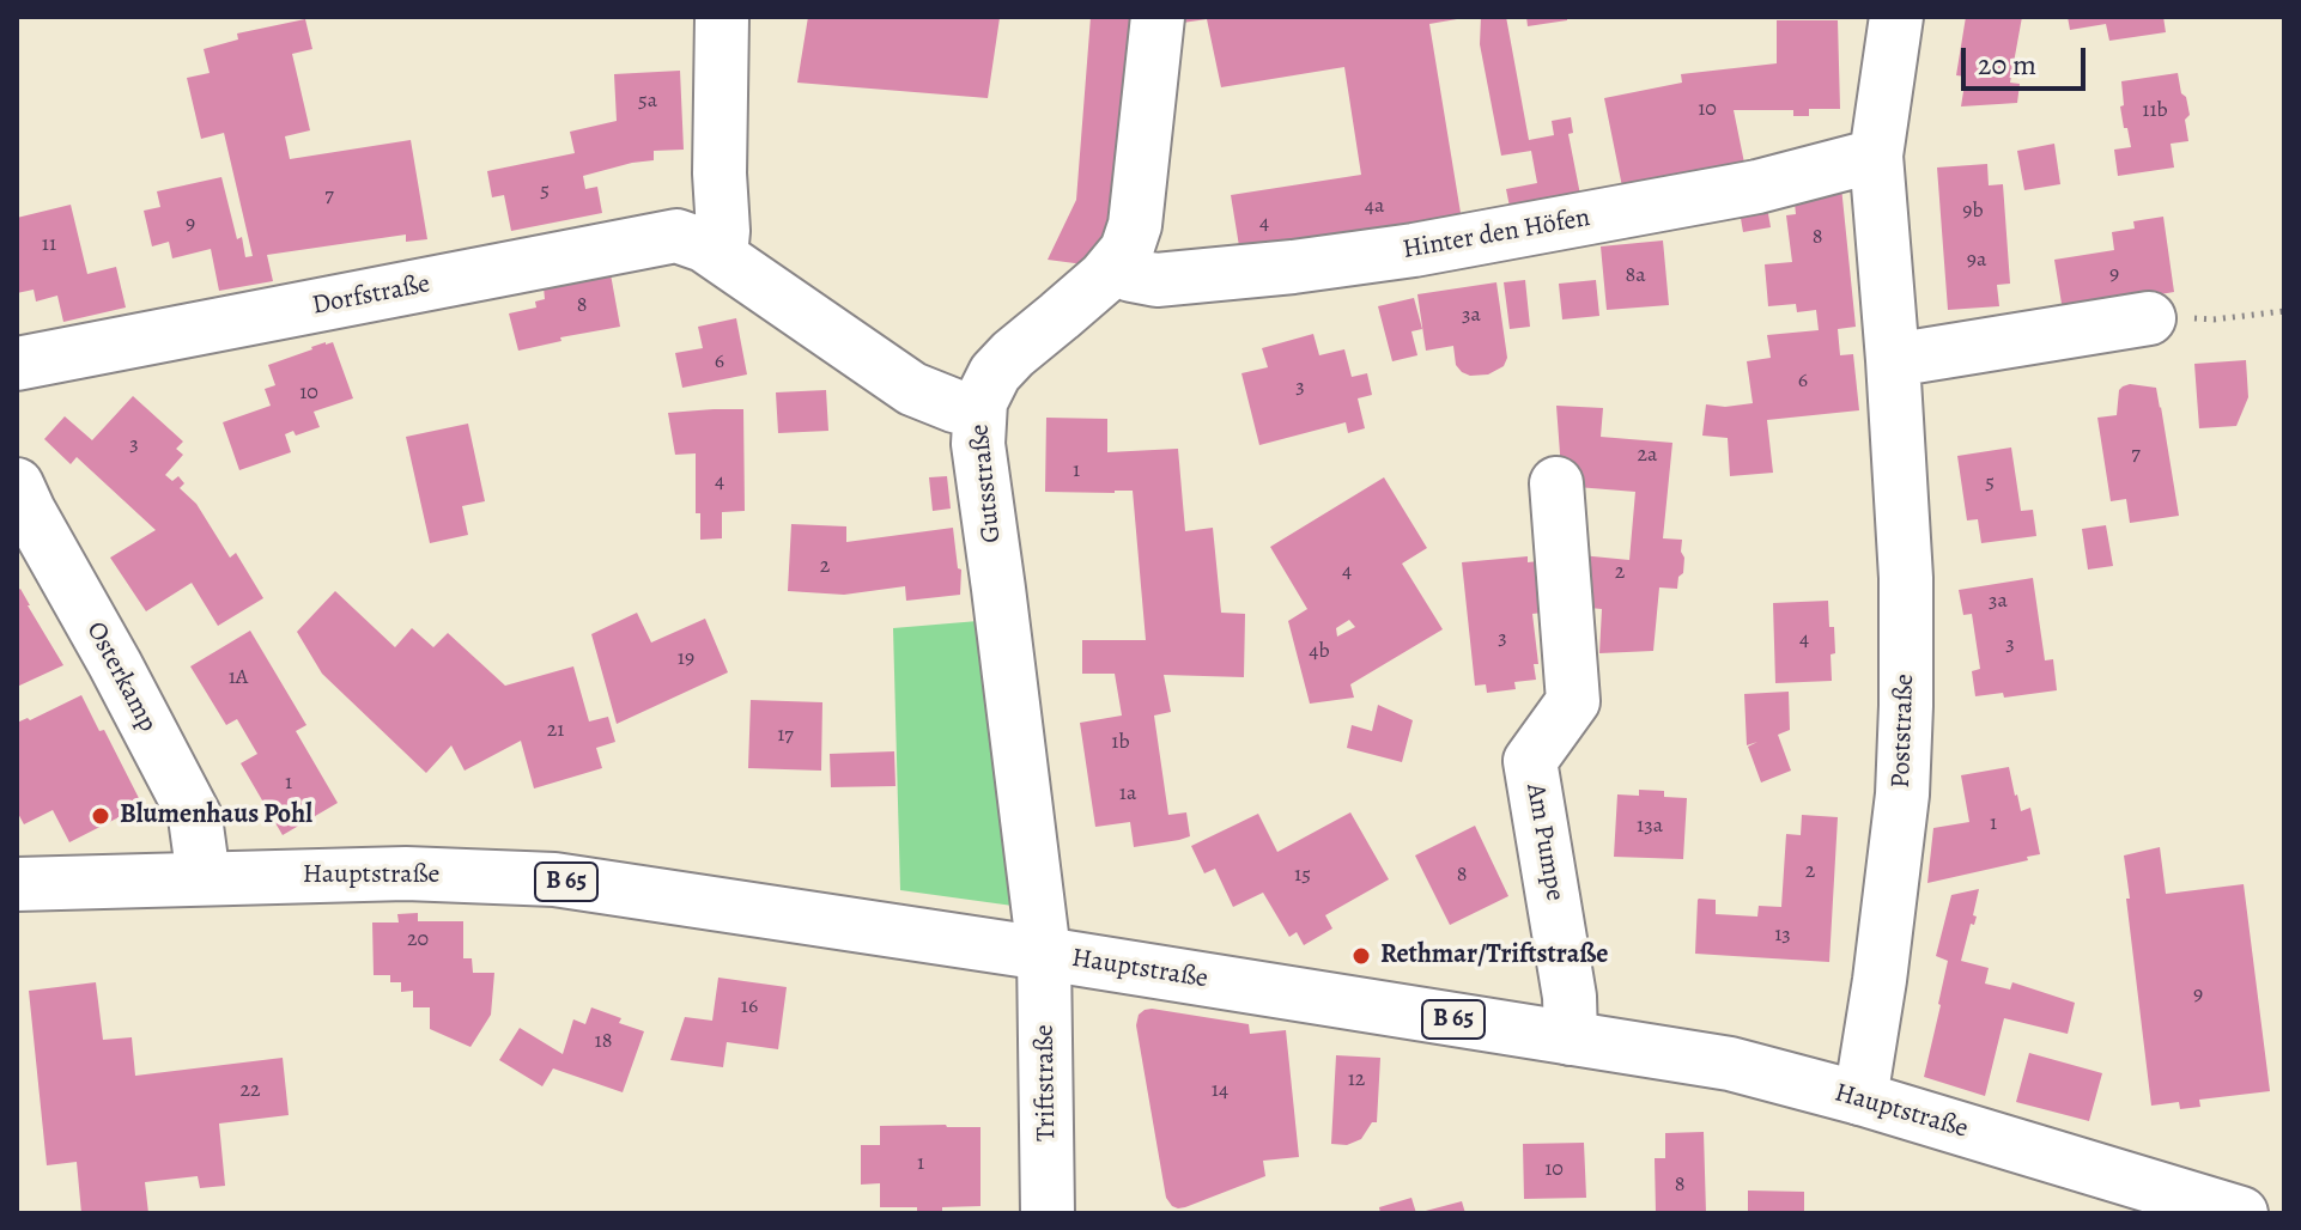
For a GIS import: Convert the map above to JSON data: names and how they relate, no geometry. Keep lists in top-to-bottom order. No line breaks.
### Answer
{"streets":{"street":["Hinter den Höfen","Dorfstraße","Gutsstraße","Osterkamp","Poststraße","Am Pumpe","Hauptstraße","B 65","Triftstraße"]},"crossings":[["Hinter den Höfen","Gutsstraße"],["Hinter den Höfen","Poststraße"],["Dorfstraße","Gutsstraße"],["Gutsstraße","Hauptstraße"],["Gutsstraße","Triftstraße"],["Osterkamp","Hauptstraße"],["Poststraße","Hauptstraße"],["Am Pumpe","Hauptstraße"],["Hauptstraße","Triftstraße"]],"places":["Blumenhaus Pohl","Rethmar/Triftstraße"],"house_numbers":["5a","10","11b","5","7","4a","9b","4","9","8","11","9a","9","8a","8","3a","6","6","3","10","3","7","2a","1","4","5","2","4","2","3a","3","4","3","4b","19","1A","21","17","1b","1","1a","1","13a","2","15","8","13","20","9","16","18","12","22","14","1","10","8"],"scale_bar":"20 m"}
